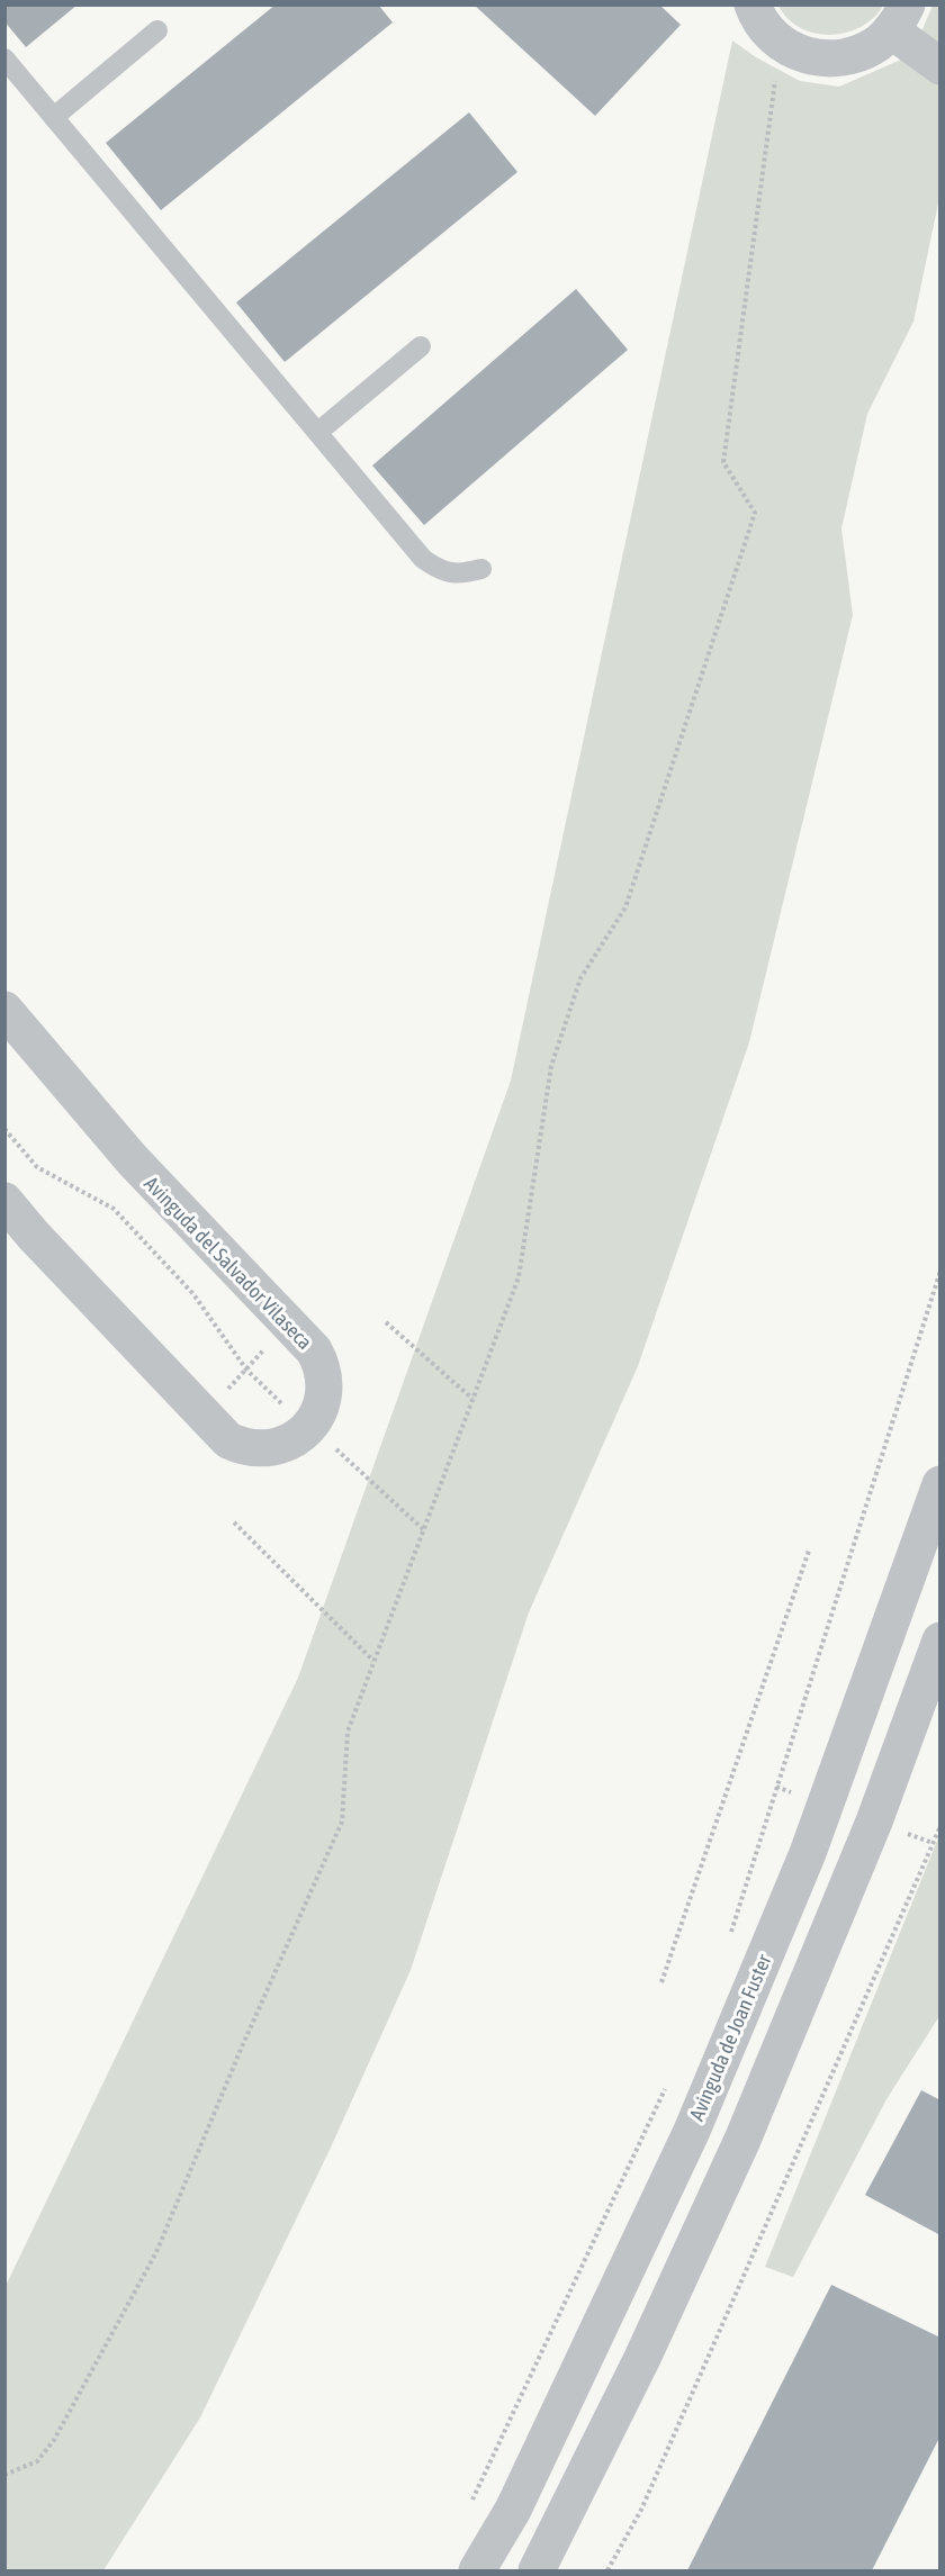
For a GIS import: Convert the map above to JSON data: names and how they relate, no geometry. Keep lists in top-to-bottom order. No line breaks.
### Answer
{"streets":{"street":["Avinguda del Salvador Vilaseca","Avinguda de Joan Fuster"]}}
